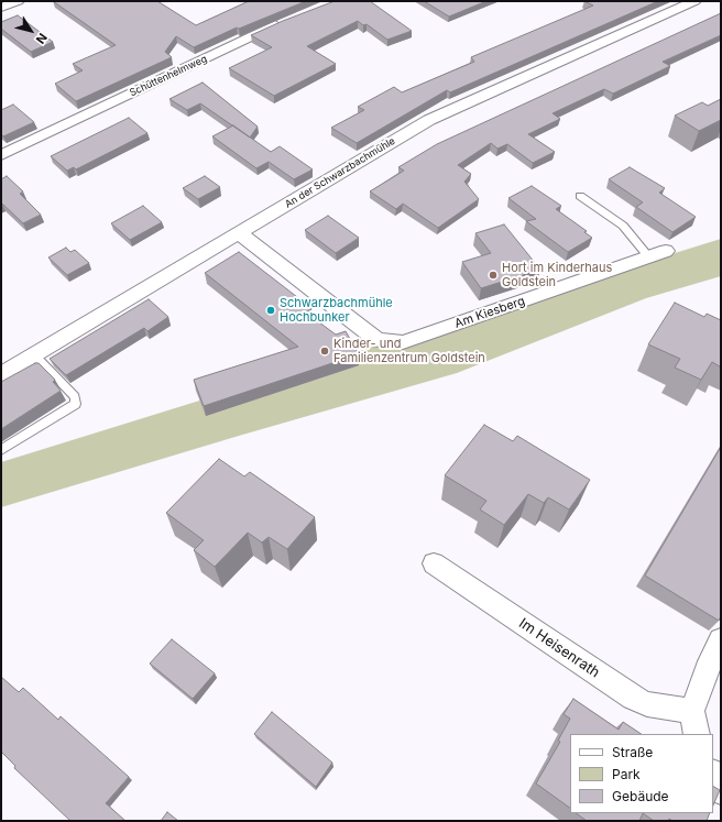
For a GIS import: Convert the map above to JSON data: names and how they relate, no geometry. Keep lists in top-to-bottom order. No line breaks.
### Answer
{"streets":{"street":["Schüttenhelmweg","An der Schwarzbachmühle","Am Kiesberg","Im Heisenrath"]},"crossings":[["An der Schwarzbachmühle","Am Kiesberg"]],"places":["Hort im Kinderhaus Goldstein","Schwarzbachmühle Hochbunker","Kinder- und Familienzentrum Goldstein"],"legend":["Straße","Park","Gebäude"],"north":"bottom right"}
